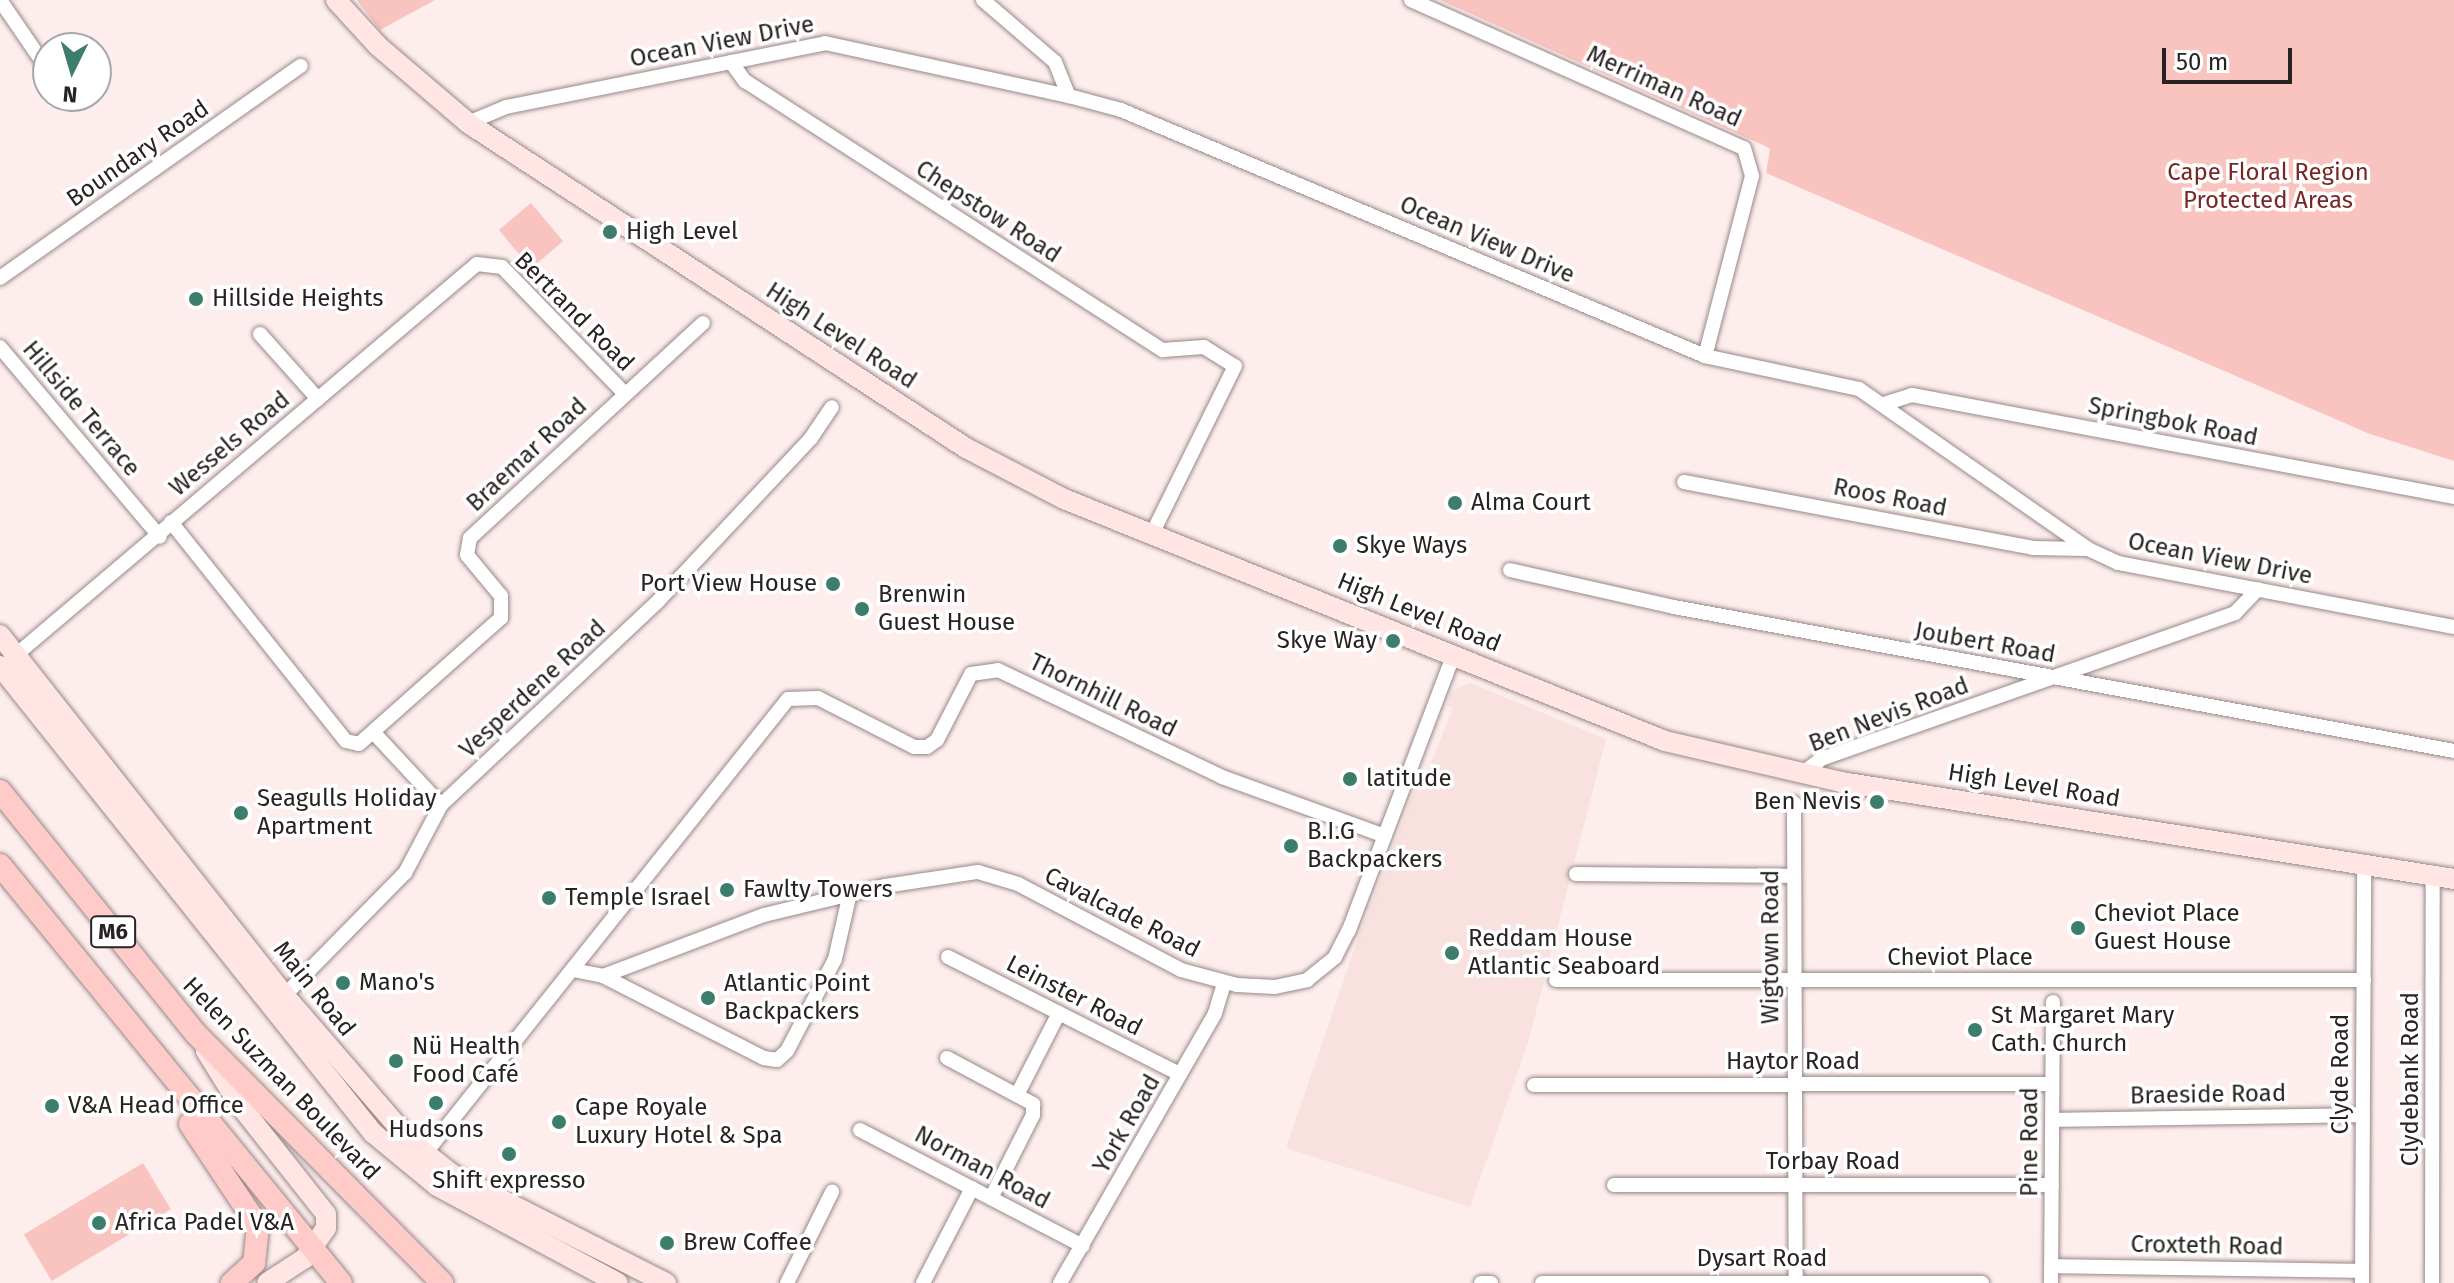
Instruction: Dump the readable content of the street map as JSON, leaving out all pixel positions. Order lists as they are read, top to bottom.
{
  "streets": {
    "main road": ["M6", "Helen Suzman Boulevard"],
    "street": [
      "Ocean View Drive",
      "Merriman Road",
      "Boundary Road",
      "Chepstow Road",
      "Bertrand Road",
      "High Level Road",
      "Hillside Terrace",
      "Springbok Road",
      "Wessels Road",
      "Braemar Road",
      "Roos Road",
      "Joubert Road",
      "Vesperdene Road",
      "Thornhill Road",
      "Ben Nevis Road",
      "Cavalcade Road",
      "Wigtown Road",
      "Cheviot Place",
      "Main Road",
      "Leinster Road",
      "Haytor Road",
      "Clyde Road",
      "Clydebank Road",
      "Braeside Road",
      "York Road",
      "Pine Road",
      "Torbay Road",
      "Norman Road",
      "Croxteth Road",
      "Dysart Road"
    ]
  },
  "crossings": [
    ["Ocean View Drive", "Merriman Road"],
    ["Ocean View Drive", "Chepstow Road"],
    ["Ocean View Drive", "High Level Road"],
    ["Ocean View Drive", "Springbok Road"],
    ["Ocean View Drive", "Roos Road"],
    ["Ocean View Drive", "Ben Nevis Road"],
    ["Chepstow Road", "High Level Road"],
    ["Bertrand Road", "Wessels Road"],
    ["Bertrand Road", "Braemar Road"],
    ["High Level Road", "Ben Nevis Road"],
    ["High Level Road", "Cavalcade Road"],
    ["High Level Road", "Clyde Road"],
    ["High Level Road", "Clydebank Road"],
    ["Hillside Terrace", "Wessels Road"],
    ["Wessels Road", "Main Road"],
    ["Joubert Road", "Ben Nevis Road"],
    ["Vesperdene Road", "Main Road"],
    ["Thornhill Road", "Cavalcade Road"],
    ["Cavalcade Road", "York Road"],
    ["Wigtown Road", "Cheviot Place"],
    ["Wigtown Road", "Haytor Road"],
    ["Wigtown Road", "Torbay Road"],
    ["Wigtown Road", "Dysart Road"],
    ["Cheviot Place", "Clyde Road"],
    ["Leinster Road", "York Road"],
    ["Haytor Road", "Pine Road"],
    ["Clyde Road", "Braeside Road"],
    ["Clyde Road", "Croxteth Road"],
    ["Braeside Road", "Pine Road"],
    ["York Road", "Norman Road"],
    ["Pine Road", "Torbay Road"],
    ["Pine Road", "Croxteth Road"]
  ],
  "parks": ["Cape Floral Region Protected Areas"],
  "places": [
    "High Level",
    "Hillside Heights",
    "Alma Court",
    "Skye Ways",
    "Port View House",
    "Brenwin Guest House",
    "Skye Way",
    "latitude",
    "Ben Nevis",
    "Seagulls Holiday Apartment",
    "B.I.G Backpackers",
    "Fawlty Towers",
    "Temple Israel",
    "Cheviot Place Guest House",
    "Reddam House Atlantic Seaboard",
    "Mano's",
    "Atlantic Point Backpackers",
    "St Margaret Mary Cath. Church",
    "Nü Health Food Café",
    "Hudsons",
    "V&A Head Office",
    "Cape Royale Luxury Hotel & Spa",
    "Shift expresso",
    "Africa Padel V&A",
    "Brew Coffee"
  ],
  "scale_bar": "50 m",
  "north": "bottom"
}
